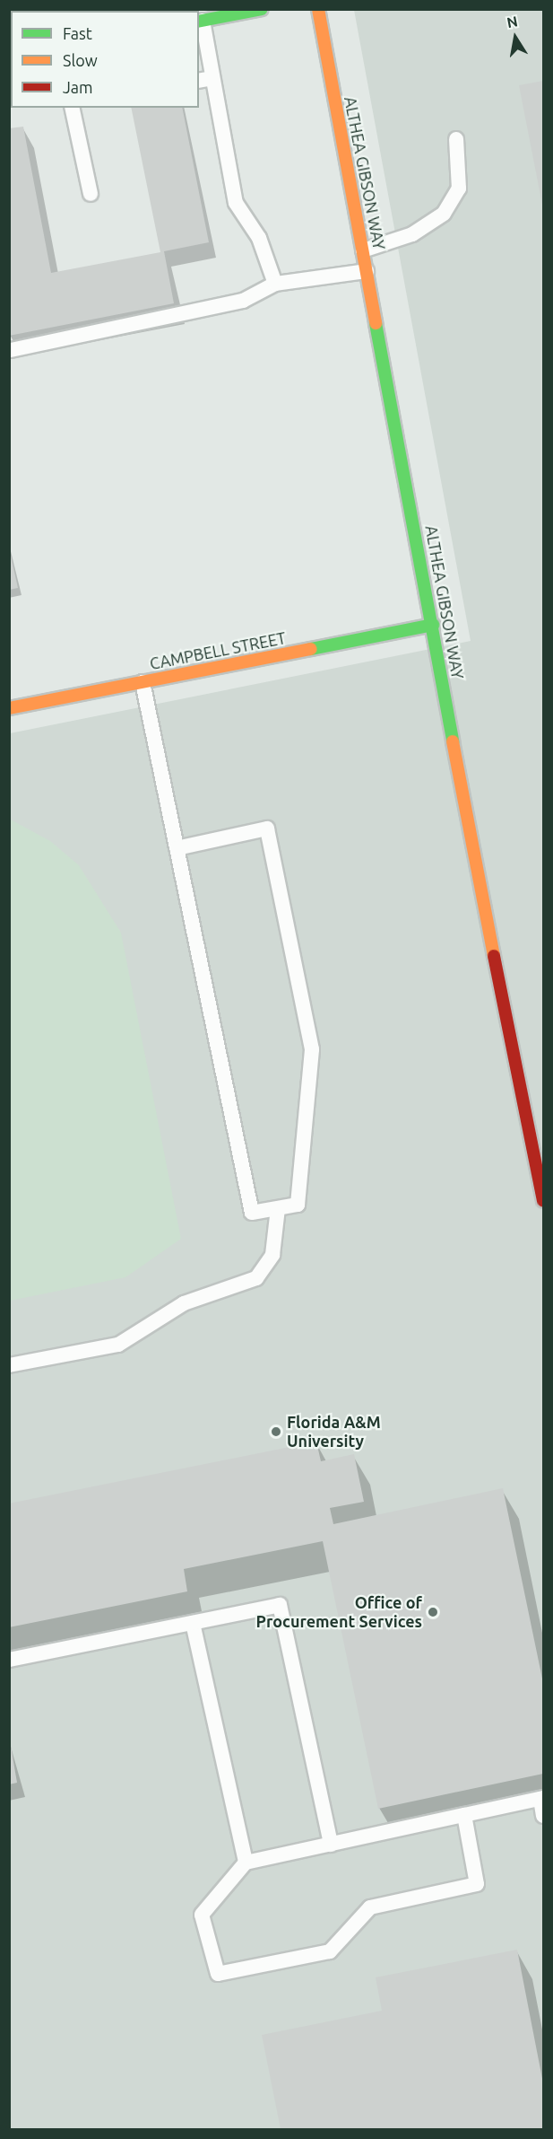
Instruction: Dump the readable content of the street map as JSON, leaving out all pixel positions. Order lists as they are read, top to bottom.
{
  "streets": {
    "street": ["ALTHEA GIBSON WAY", "CAMPBELL STREET"]
  },
  "crossings": [
    ["ALTHEA GIBSON WAY", "CAMPBELL STREET"]
  ],
  "places": ["Florida A&M University", "Office of Procurement Services"],
  "legend": ["Fast", "Slow", "Jam"],
  "north": "top"
}
